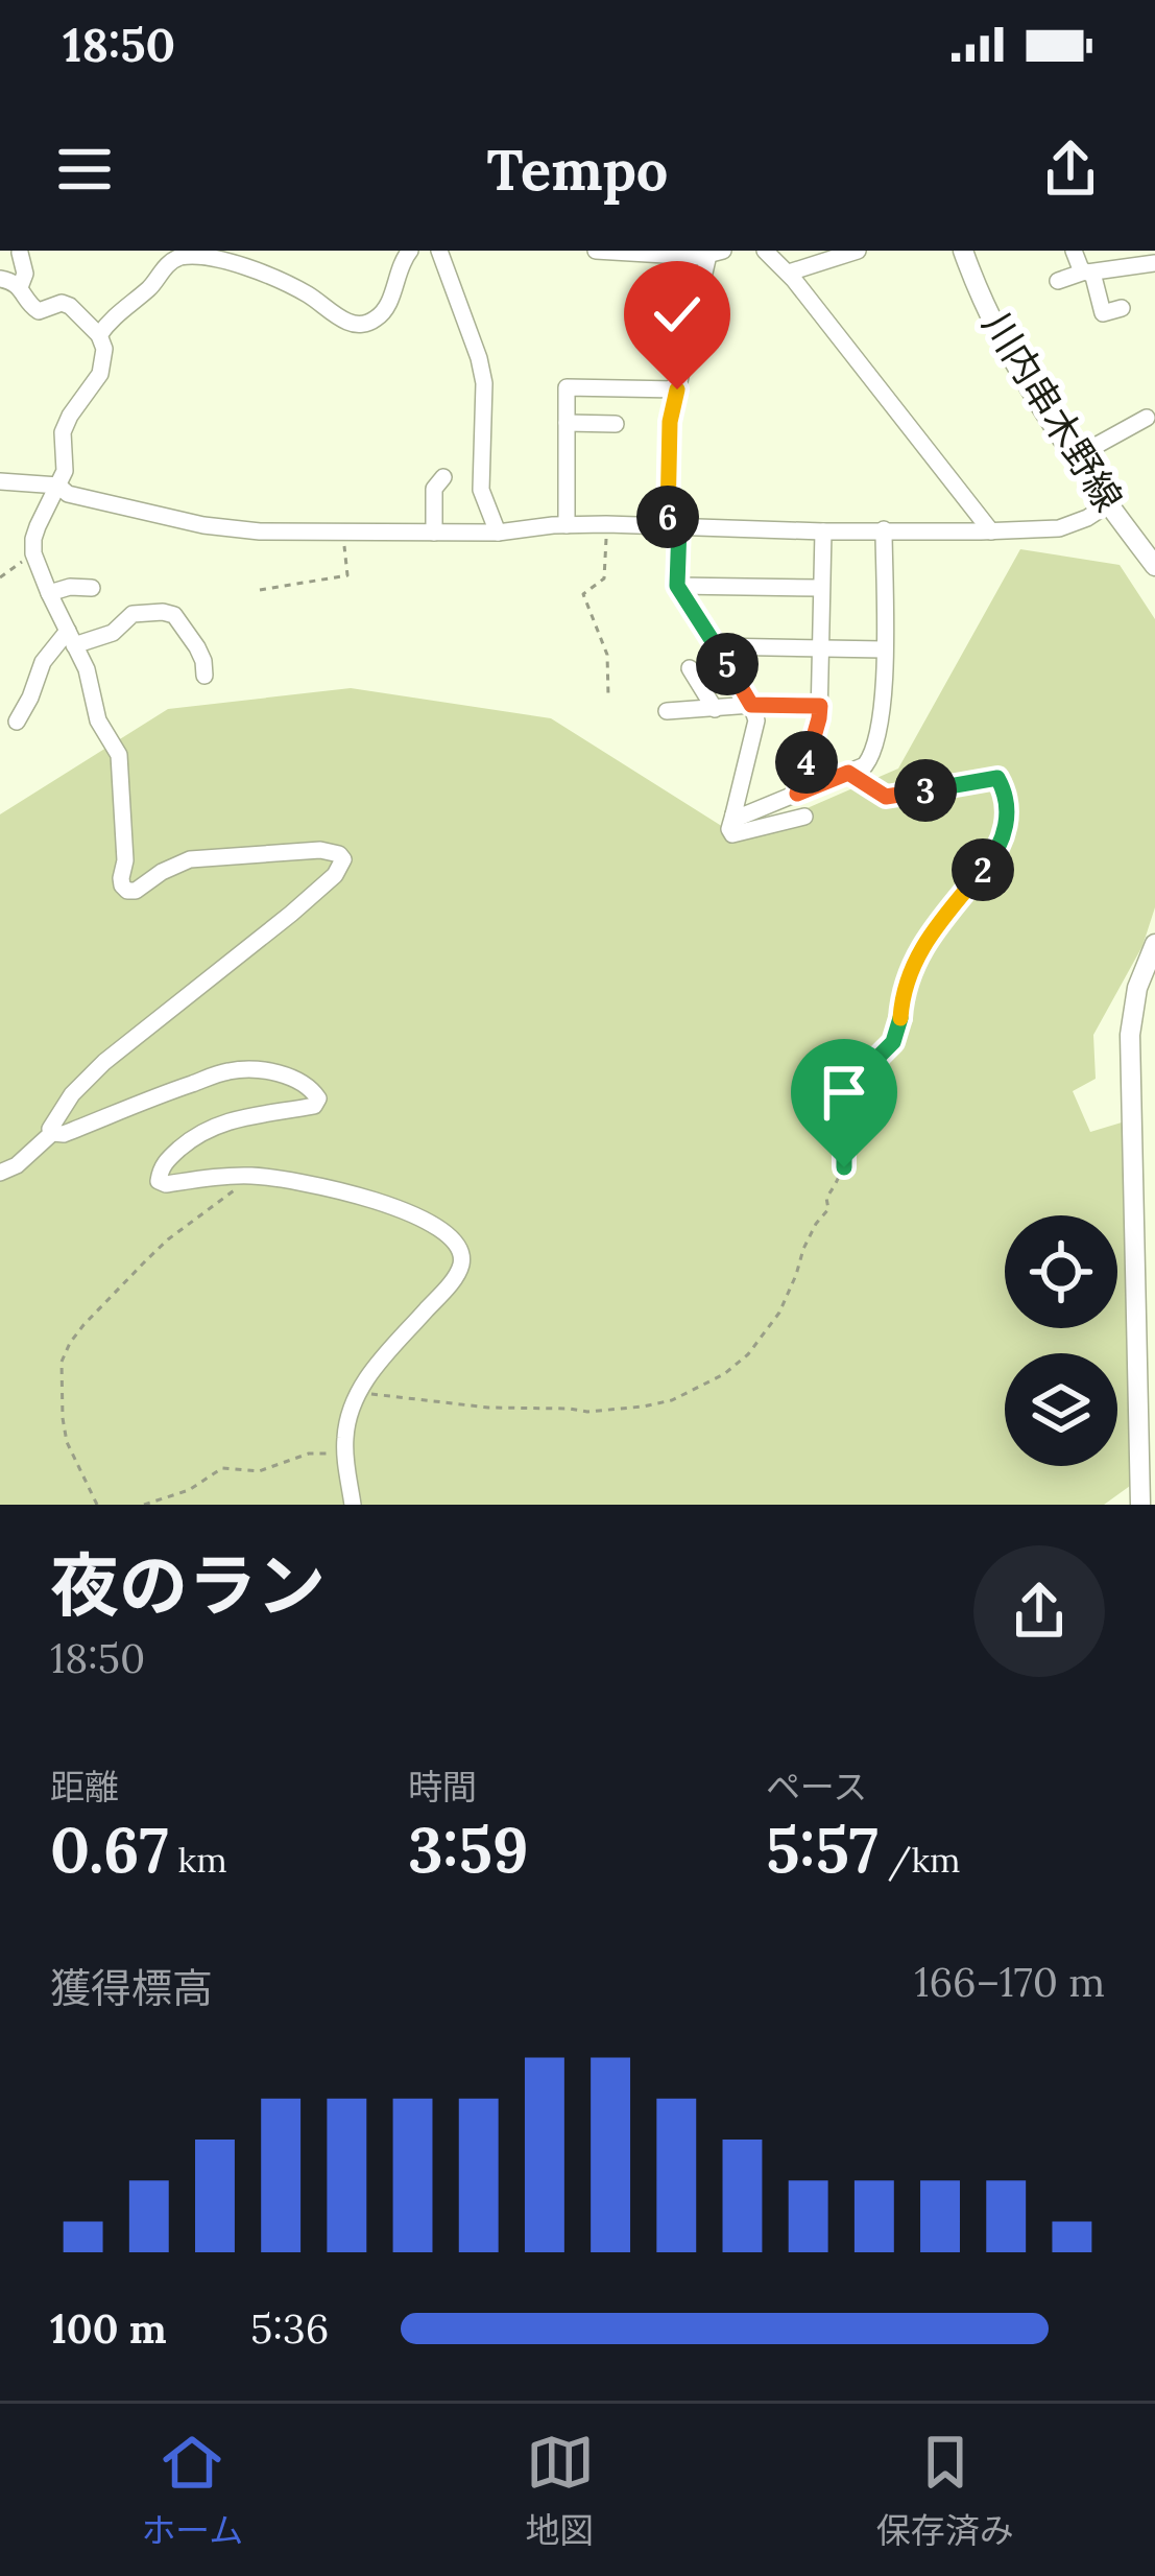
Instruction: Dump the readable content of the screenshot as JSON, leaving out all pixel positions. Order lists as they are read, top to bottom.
{
  "streets": {
    "main road": ["川内串木野線"]
  },
  "page": {
    "status": "18:50",
    "header": "Tempo",
    "pins": [
      "6",
      "5",
      "4",
      "3",
      "2"
    ],
    "heading": ["夜のラン", "18:50"],
    "stats": [
      ["距離", "0.67 km"],
      ["時間", "3:59"],
      ["ペース", "5:57 /km"]
    ],
    "chart": ["獲得標高", "166–170 m"],
    "list": [
      {
        "name": "100 m",
        "note": "5:36"
      }
    ],
    "tabs": ["ホーム", "地図", "保存済み"]
  }
}
